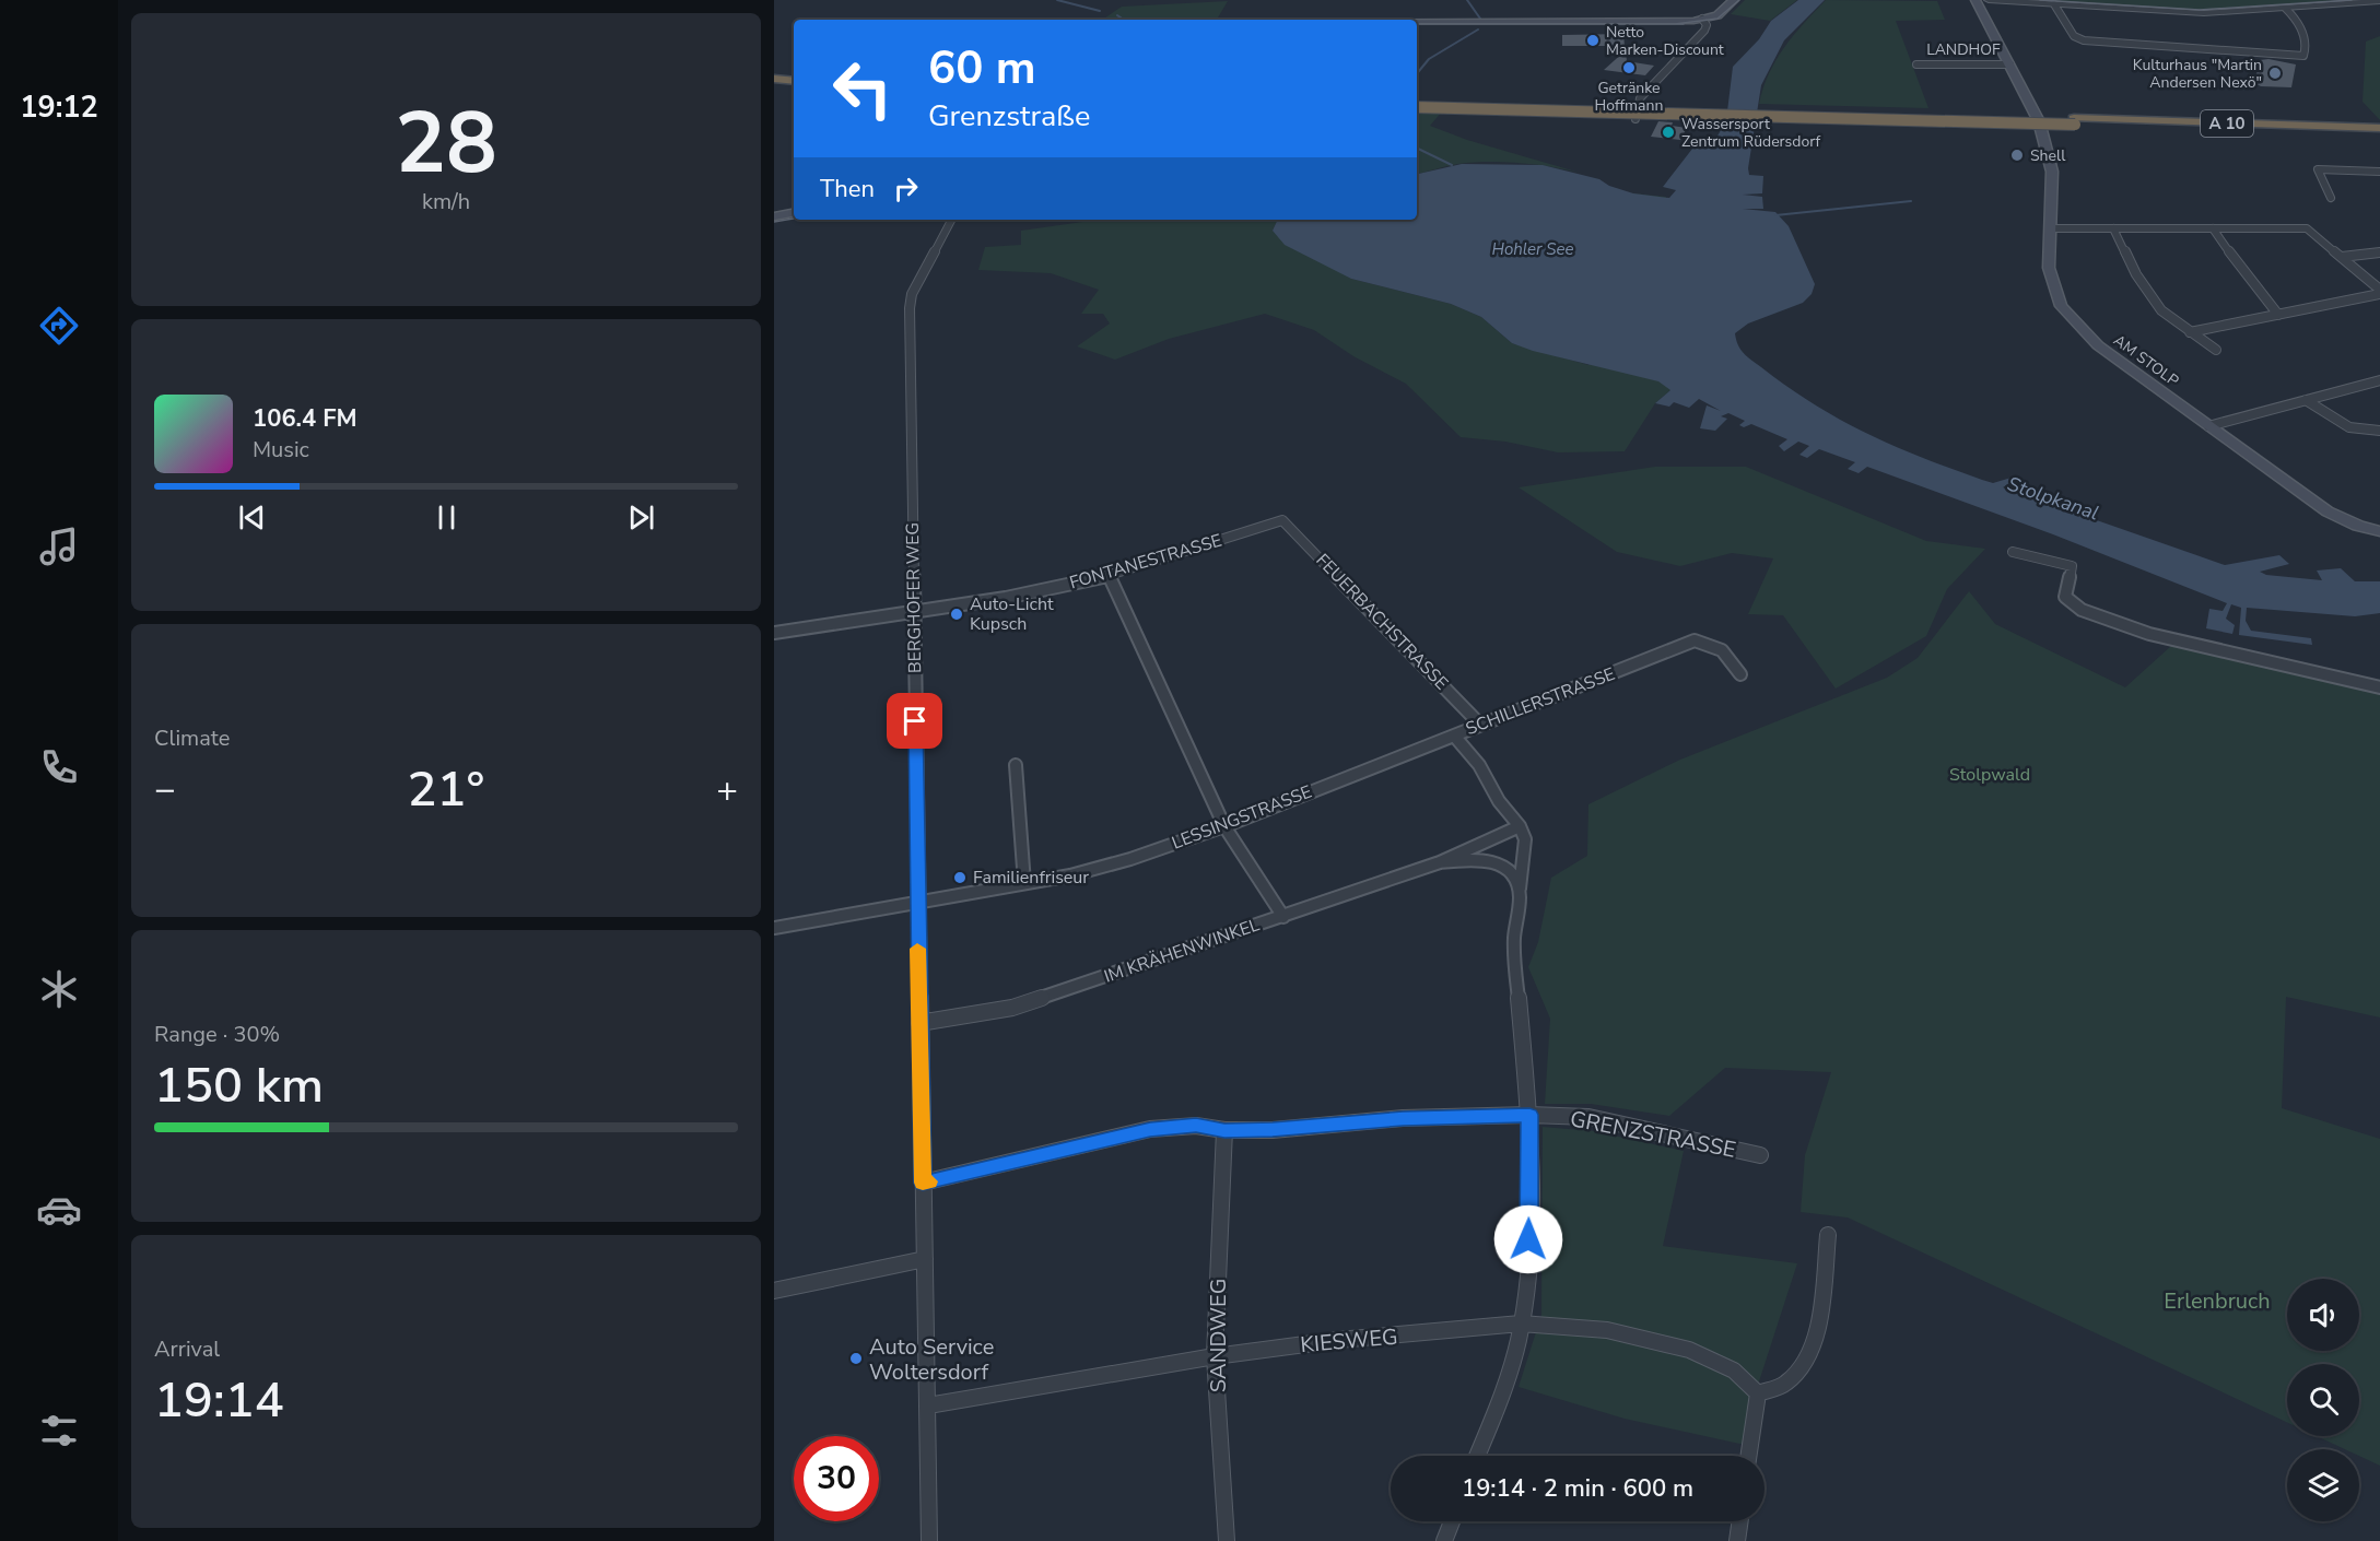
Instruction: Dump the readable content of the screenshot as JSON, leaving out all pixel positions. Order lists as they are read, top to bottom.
{
  "streets": {
    "highway": ["A 10"],
    "main road": ["LANDHOF", "AM STOLP"],
    "street": [
      "FONTANESTRASSE",
      "BERGHOFER WEG",
      "FEUERBACHSTRASSE",
      "SCHILLERSTRASSE",
      "LESSINGSTRASSE",
      "IM KRÄHENWINKEL",
      "GRENZSTRASSE",
      "SANDWEG",
      "KIESWEG"
    ]
  },
  "crossings": [
    ["LANDHOF", "AM STOLP"],
    ["FONTANESTRASSE", "BERGHOFER WEG"],
    ["FONTANESTRASSE", "FEUERBACHSTRASSE"],
    ["BERGHOFER WEG", "LESSINGSTRASSE"],
    ["BERGHOFER WEG", "IM KRÄHENWINKEL"],
    ["BERGHOFER WEG", "GRENZSTRASSE"],
    ["BERGHOFER WEG", "KIESWEG"],
    ["FEUERBACHSTRASSE", "SCHILLERSTRASSE"],
    ["SCHILLERSTRASSE", "LESSINGSTRASSE"],
    ["SCHILLERSTRASSE", "IM KRÄHENWINKEL"],
    ["GRENZSTRASSE", "SANDWEG"],
    ["SANDWEG", "KIESWEG"]
  ],
  "water": ["Hohler See", "Stolpkanal"],
  "parks": ["Stolpwald", "Erlenbruch"],
  "places": [
    "Netto Marken-Discount",
    "Getränke Hoffmann",
    "Kulturhaus \"Martin Andersen Nexö\"",
    "Wassersport Zentrum Rüdersdorf",
    "Shell",
    "Auto-Licht Kupsch",
    "Familienfriseur",
    "Auto Service Woltersdorf"
  ],
  "page": {
    "tabs": "19:12",
    "tile": [
      ["28", "km/h"],
      "Climate",
      ["Range · 30%", "150 km"],
      ["Arrival", "19:14"]
    ],
    "turn": ["60 m", "Grenzstraße"],
    "then": "Then",
    "song": ["106.4 FM", "Music"],
    "heat": ["−", "21°", "+"],
    "limit": "30",
    "trip": "19:14 · 2 min · 600 m"
  }
}
